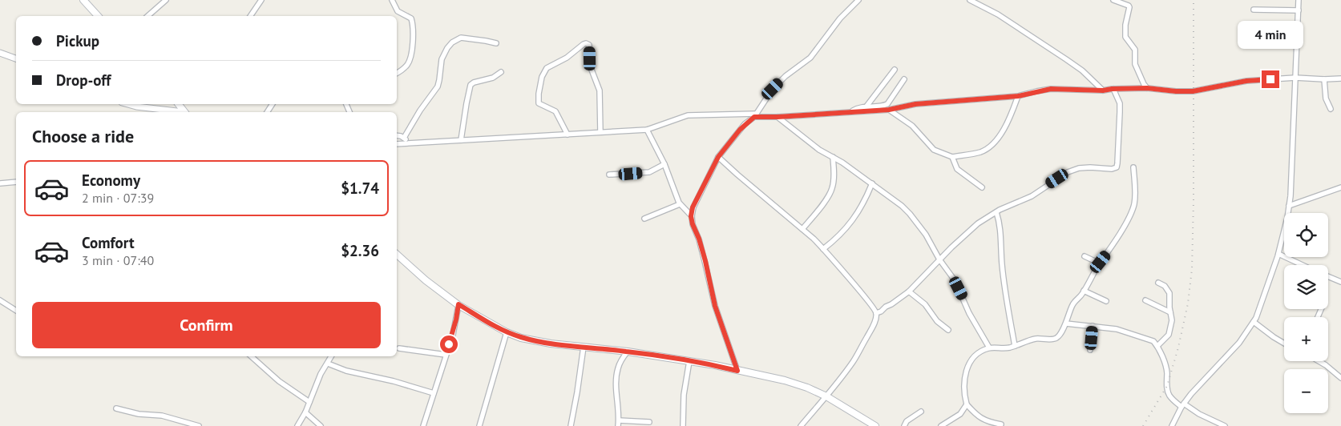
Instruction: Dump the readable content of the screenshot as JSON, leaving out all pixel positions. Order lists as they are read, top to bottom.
{
  "page": {
    "banner": ["Pickup", "Drop-off"],
    "bubble": "4 min",
    "heading": "Choose a ride",
    "list": [
      {
        "name": "Economy",
        "note": "2 min · 07:39",
        "value": "$1.74"
      },
      {
        "name": "Comfort",
        "note": "3 min · 07:40",
        "value": "$2.36"
      }
    ],
    "map_buttons": ["+", "−"],
    "buttons": "Confirm"
  }
}
